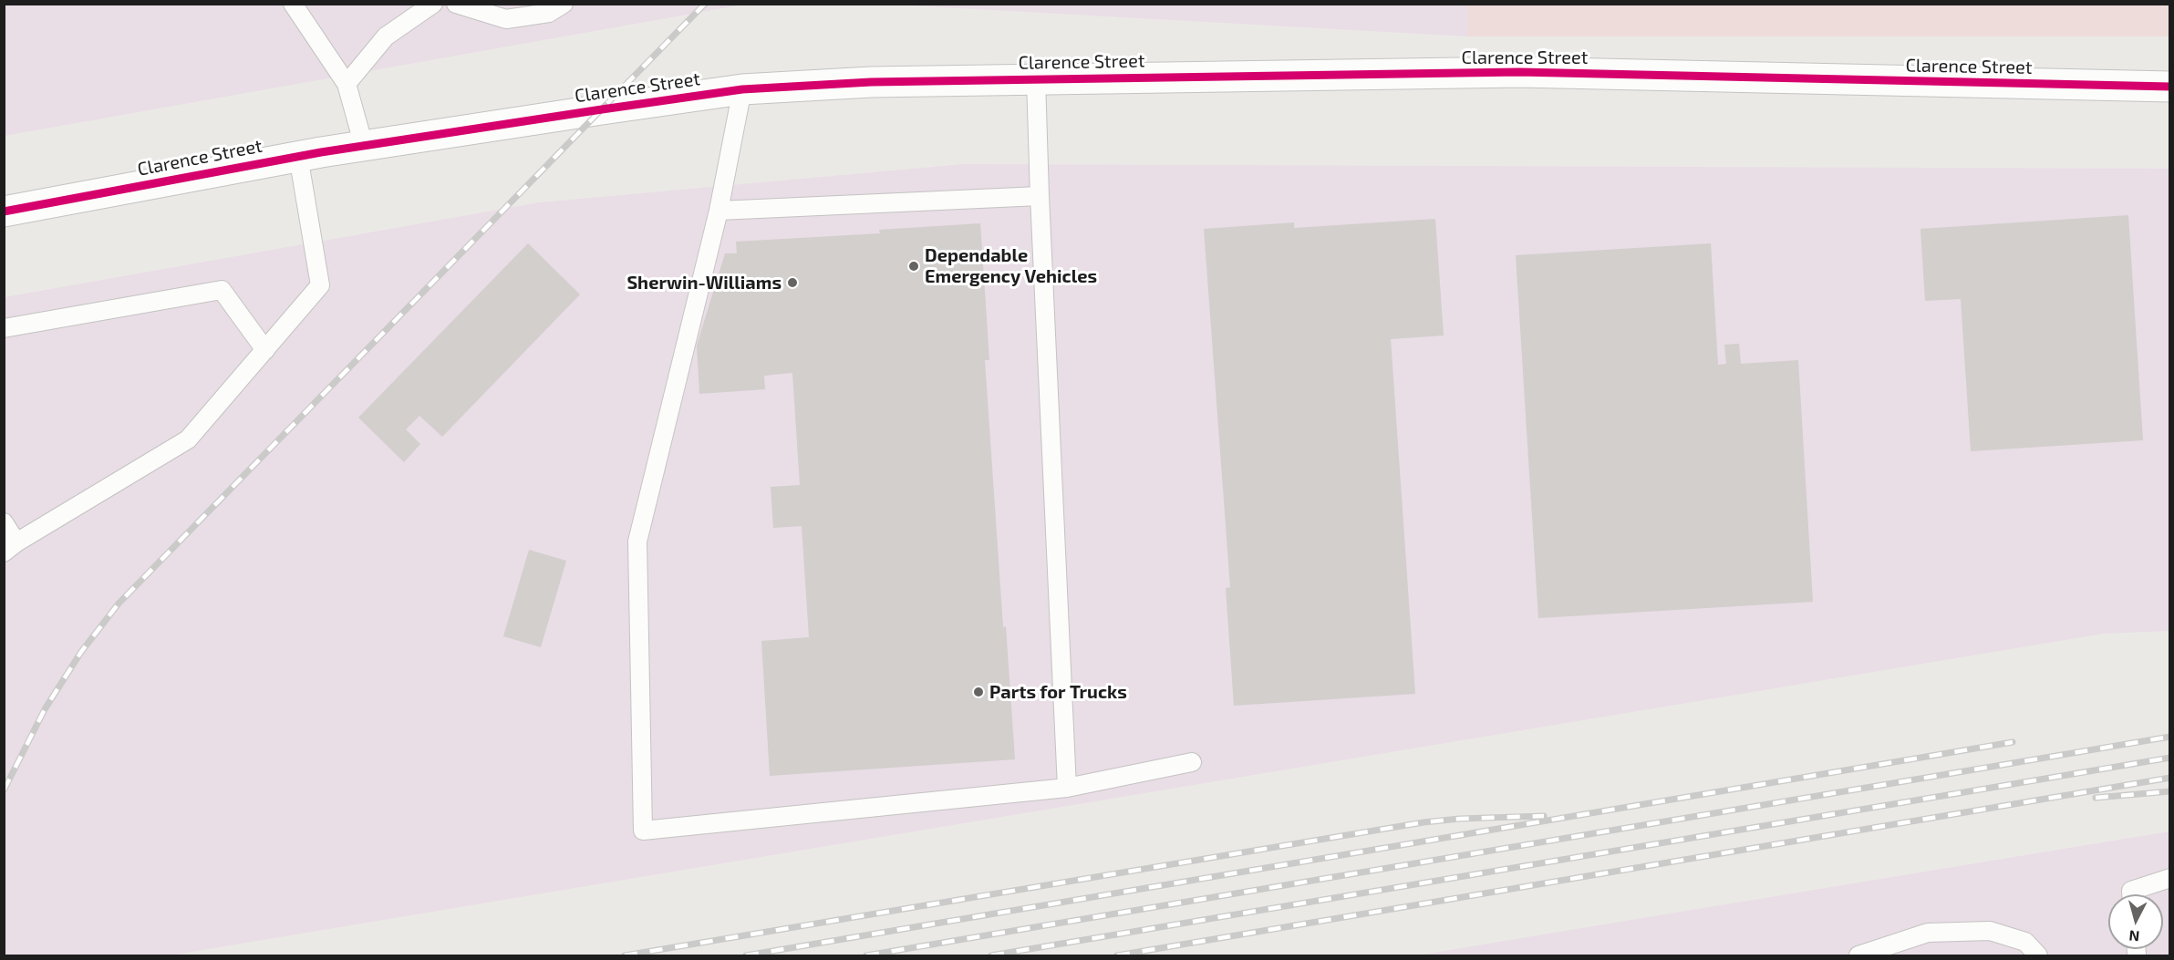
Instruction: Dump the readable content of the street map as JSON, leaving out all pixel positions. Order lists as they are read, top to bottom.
{
  "streets": {
    "street": ["Clarence Street"]
  },
  "places": ["Dependable Emergency Vehicles", "Sherwin-Williams", "Parts for Trucks"],
  "north": "bottom"
}
